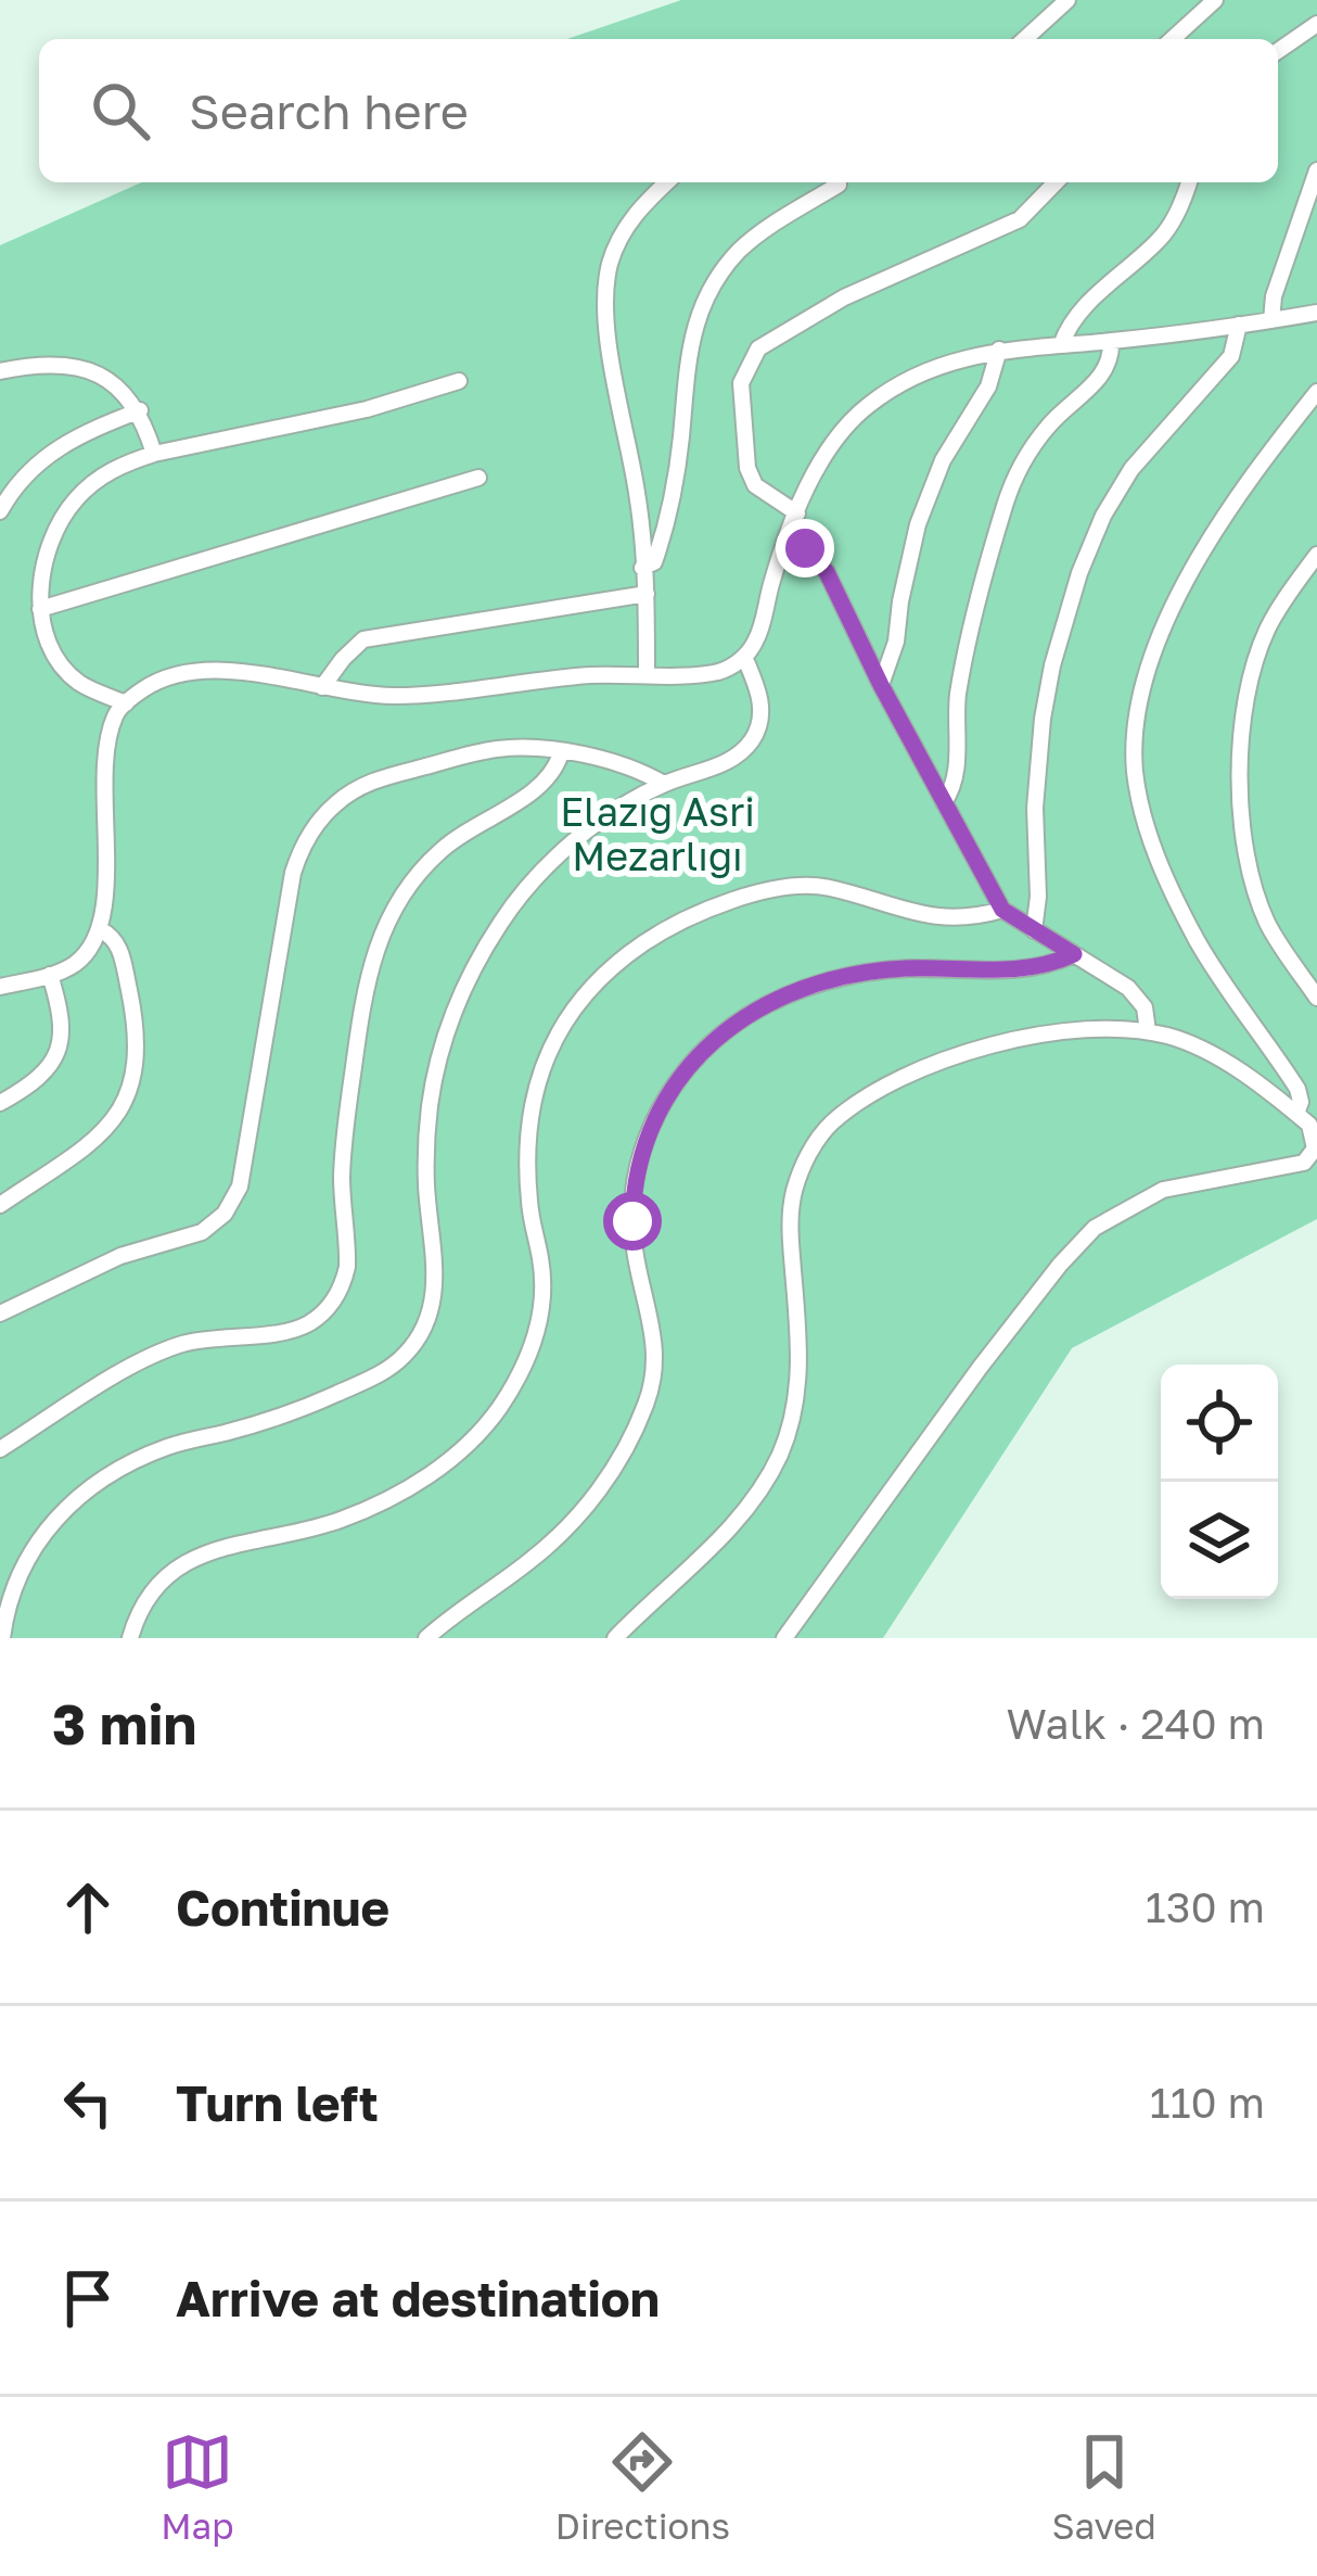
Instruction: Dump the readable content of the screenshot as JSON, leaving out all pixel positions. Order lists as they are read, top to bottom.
{
  "parks": ["Elazığ Asri Mezarlığı"],
  "page": {
    "search": "Search here",
    "heading": ["3 min", "Walk · 240 m"],
    "list": [
      ["Continue", "130 m"],
      ["Turn left", "110 m"],
      "Arrive at destination"
    ],
    "nav": ["Map", "Directions", "Saved"]
  }
}
